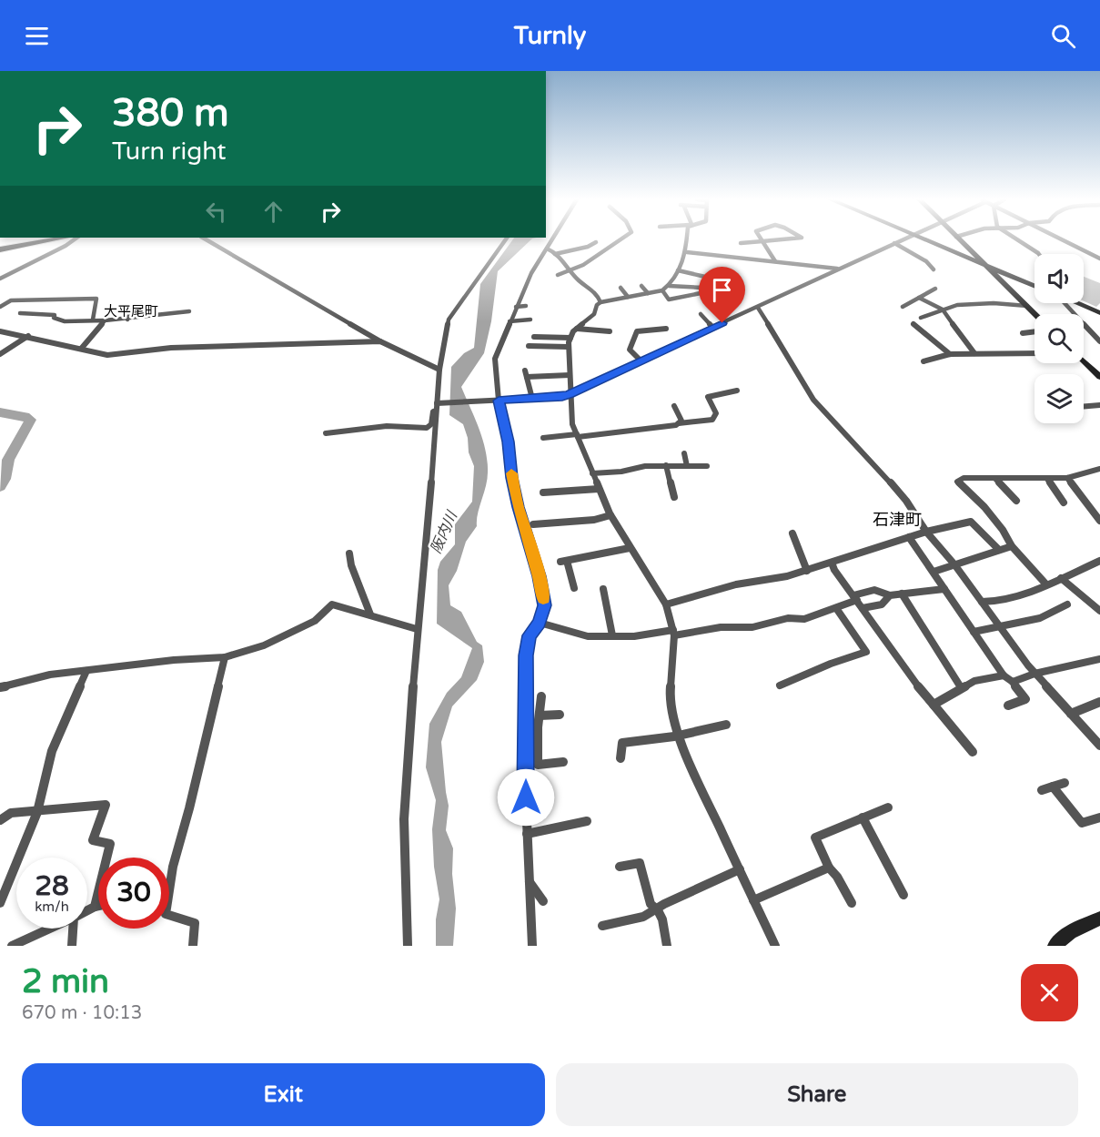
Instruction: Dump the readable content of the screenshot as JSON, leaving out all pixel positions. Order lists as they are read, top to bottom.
{
  "districts": ["大平尾町", "石津町"],
  "water": ["阪内川"],
  "page": {
    "header": "Turnly",
    "turn": ["380 m", "Turn right"],
    "speed": "28 km/h",
    "limit": "30",
    "heading": ["2 min", "670 m · 10:13"],
    "buttons": ["Exit", "Share"]
  }
}
